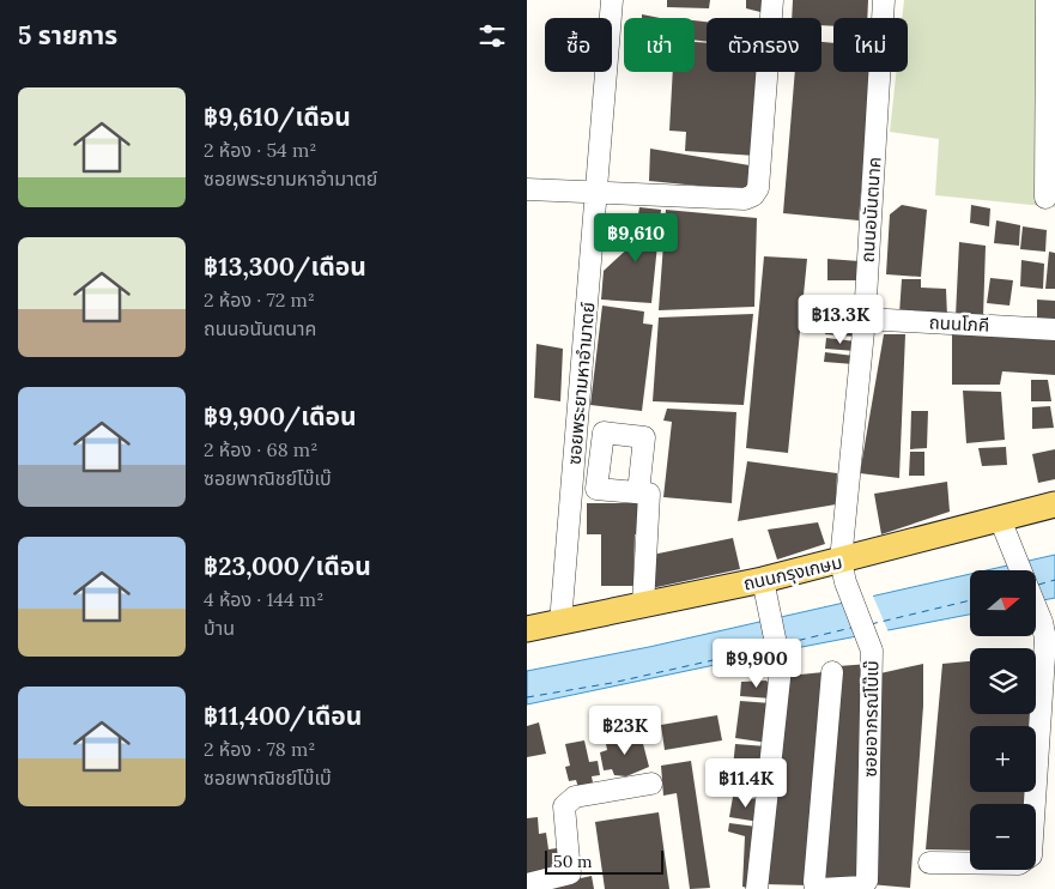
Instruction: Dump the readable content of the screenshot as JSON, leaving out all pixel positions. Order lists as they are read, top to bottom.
{
  "streets": {
    "main road": ["ถนนกรุงเกษม"],
    "street": [
      "ถนนอนันตนาค",
      "ถนนโภคี",
      "ซอยพระยามหาอำมาตย์",
      "ซอยอาภรณ์โบ๊เบ๊"
    ]
  },
  "crossings": [
    ["ถนนอนันตนาค", "ถนนโภคี"],
    ["ถนนอนันตนาค", "ถนนกรุงเกษม"],
    ["ถนนอนันตนาค", "ซอยอาภรณ์โบ๊เบ๊"],
    ["ซอยพระยามหาอำมาตย์", "ถนนกรุงเกษม"],
    ["ถนนกรุงเกษม", "ซอยอาภรณ์โบ๊เบ๊"]
  ],
  "scale_bar": "50 m",
  "north": "right",
  "page": {
    "heading": "5 รายการ",
    "chip": [
      "ซื้อ",
      "เช่า",
      "ตัวกรอง",
      "ใหม่"
    ],
    "list": [
      {
        "name": "฿9,610/เดือน",
        "note": "2 ห้อง · 54 m² · ซอยพระยามหาอำมาตย์"
      },
      {
        "name": "฿13,300/เดือน",
        "note": "2 ห้อง · 72 m² · ถนนอนันตนาค"
      },
      {
        "name": "฿9,900/เดือน",
        "note": "2 ห้อง · 68 m² · ซอยพาณิชย์โบ๊เบ๊"
      },
      {
        "name": "฿23,000/เดือน",
        "note": "4 ห้อง · 144 m² · บ้าน"
      },
      {
        "name": "฿11,400/เดือน",
        "note": "2 ห้อง · 78 m² · ซอยพาณิชย์โบ๊เบ๊"
      }
    ],
    "price": [
      "฿9,610",
      "฿13.3K",
      "฿9,900",
      "฿23K",
      "฿11.4K"
    ],
    "map_buttons": ["+", "−"],
    "scale": "50 m"
  }
}
